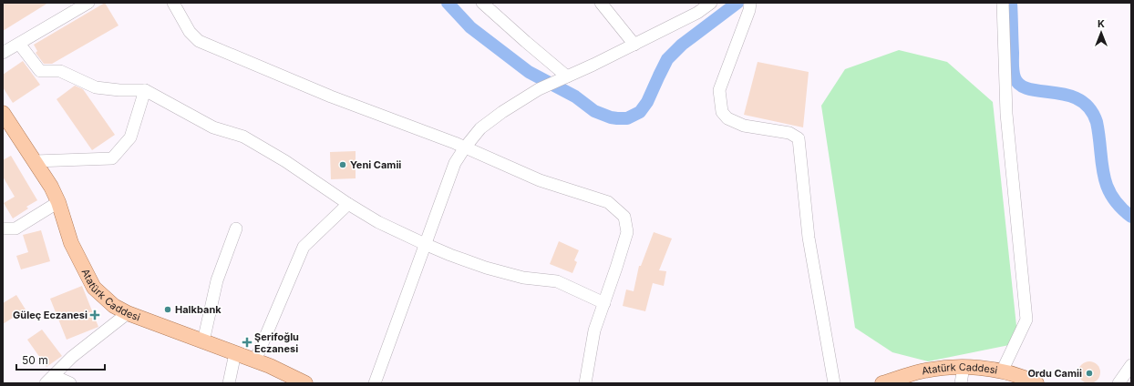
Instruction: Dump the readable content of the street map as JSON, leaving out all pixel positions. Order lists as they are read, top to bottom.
{
  "streets": {
    "main road": ["Atatürk Caddesi"]
  },
  "places": {
    "other": ["Yeni Camii", "Halkbank", "Ordu Camii"],
    "health": ["Güleç Eczanesi", "Şerifoğlu Eczanesi"]
  },
  "scale_bar": "50 m",
  "north": "top"
}
